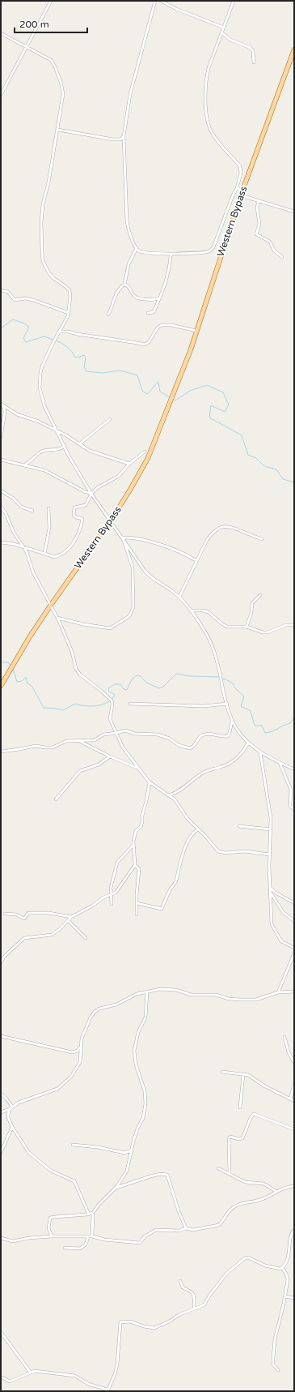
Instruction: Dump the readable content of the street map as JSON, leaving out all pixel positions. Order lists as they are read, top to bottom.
{
  "streets": {
    "main road": ["Western Bypass"]
  },
  "scale_bar": "200 m"
}
